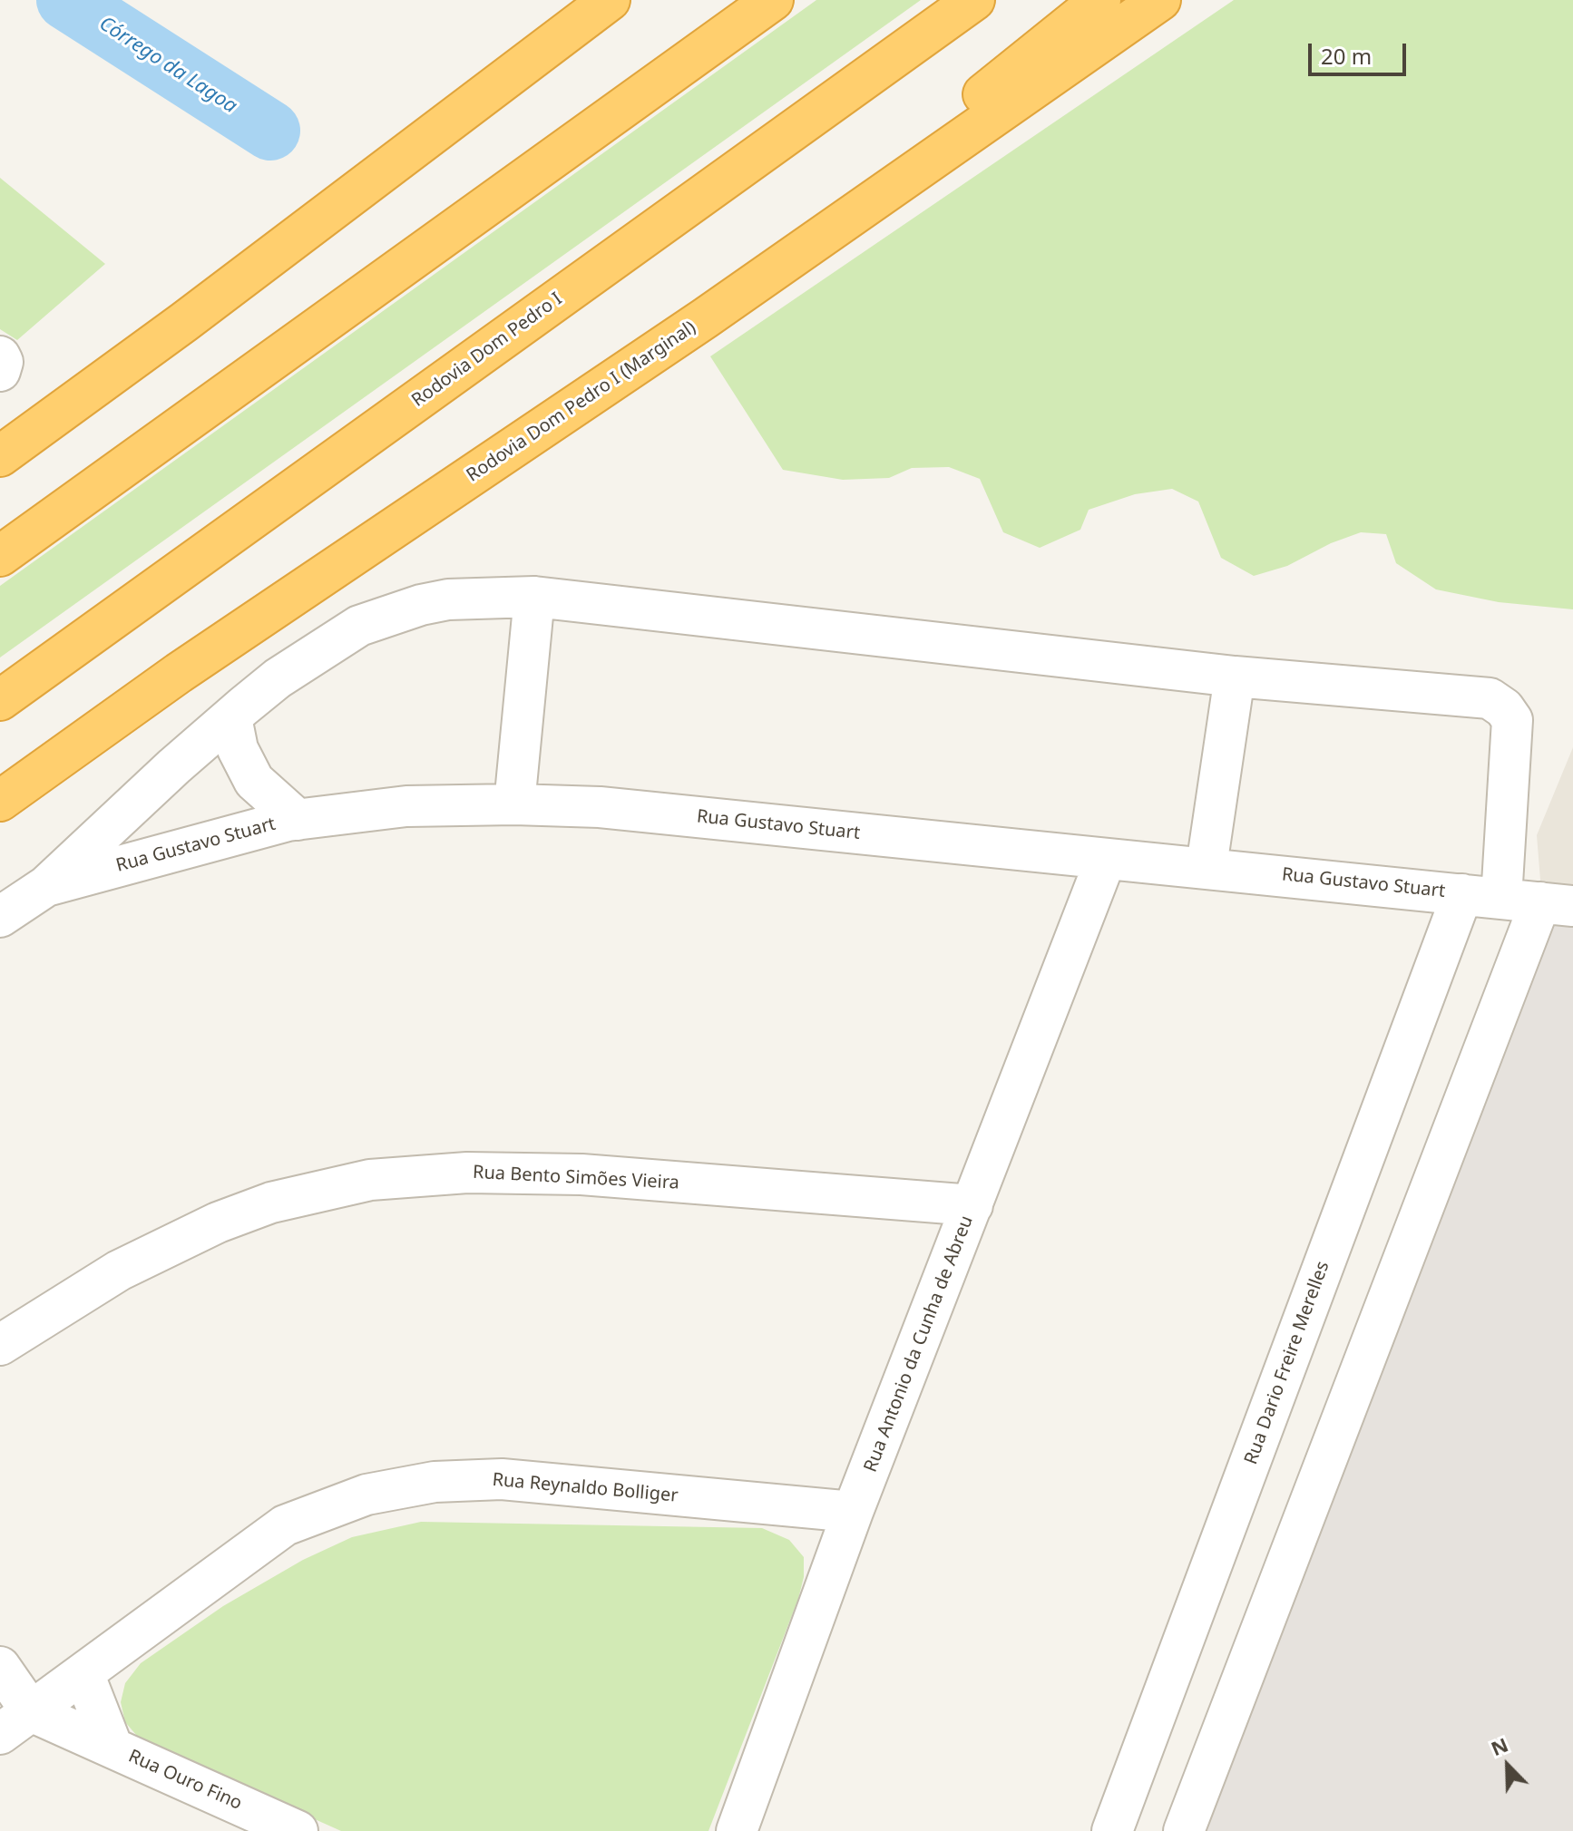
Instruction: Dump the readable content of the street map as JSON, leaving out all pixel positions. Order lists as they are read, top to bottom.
{
  "streets": {
    "highway": ["Rodovia Dom Pedro I", "Rodovia Dom Pedro I (Marginal)"],
    "street": [
      "Rua Gustavo Stuart",
      "Rua Bento Simões Vieira",
      "Rua Antonio da Cunha de Abreu",
      "Rua Dario Freire Merelles",
      "Rua Reynaldo Bolliger",
      "Rua Ouro Fino"
    ]
  },
  "crossings": [
    ["Rua Gustavo Stuart", "Rua Antonio da Cunha de Abreu"],
    ["Rua Gustavo Stuart", "Rua Dario Freire Merelles"],
    ["Rua Bento Simões Vieira", "Rua Antonio da Cunha de Abreu"],
    ["Rua Antonio da Cunha de Abreu", "Rua Reynaldo Bolliger"],
    ["Rua Reynaldo Bolliger", "Rua Ouro Fino"]
  ],
  "water": ["Córrego da Lagoa"],
  "scale_bar": "20 m",
  "north": "top left"
}
